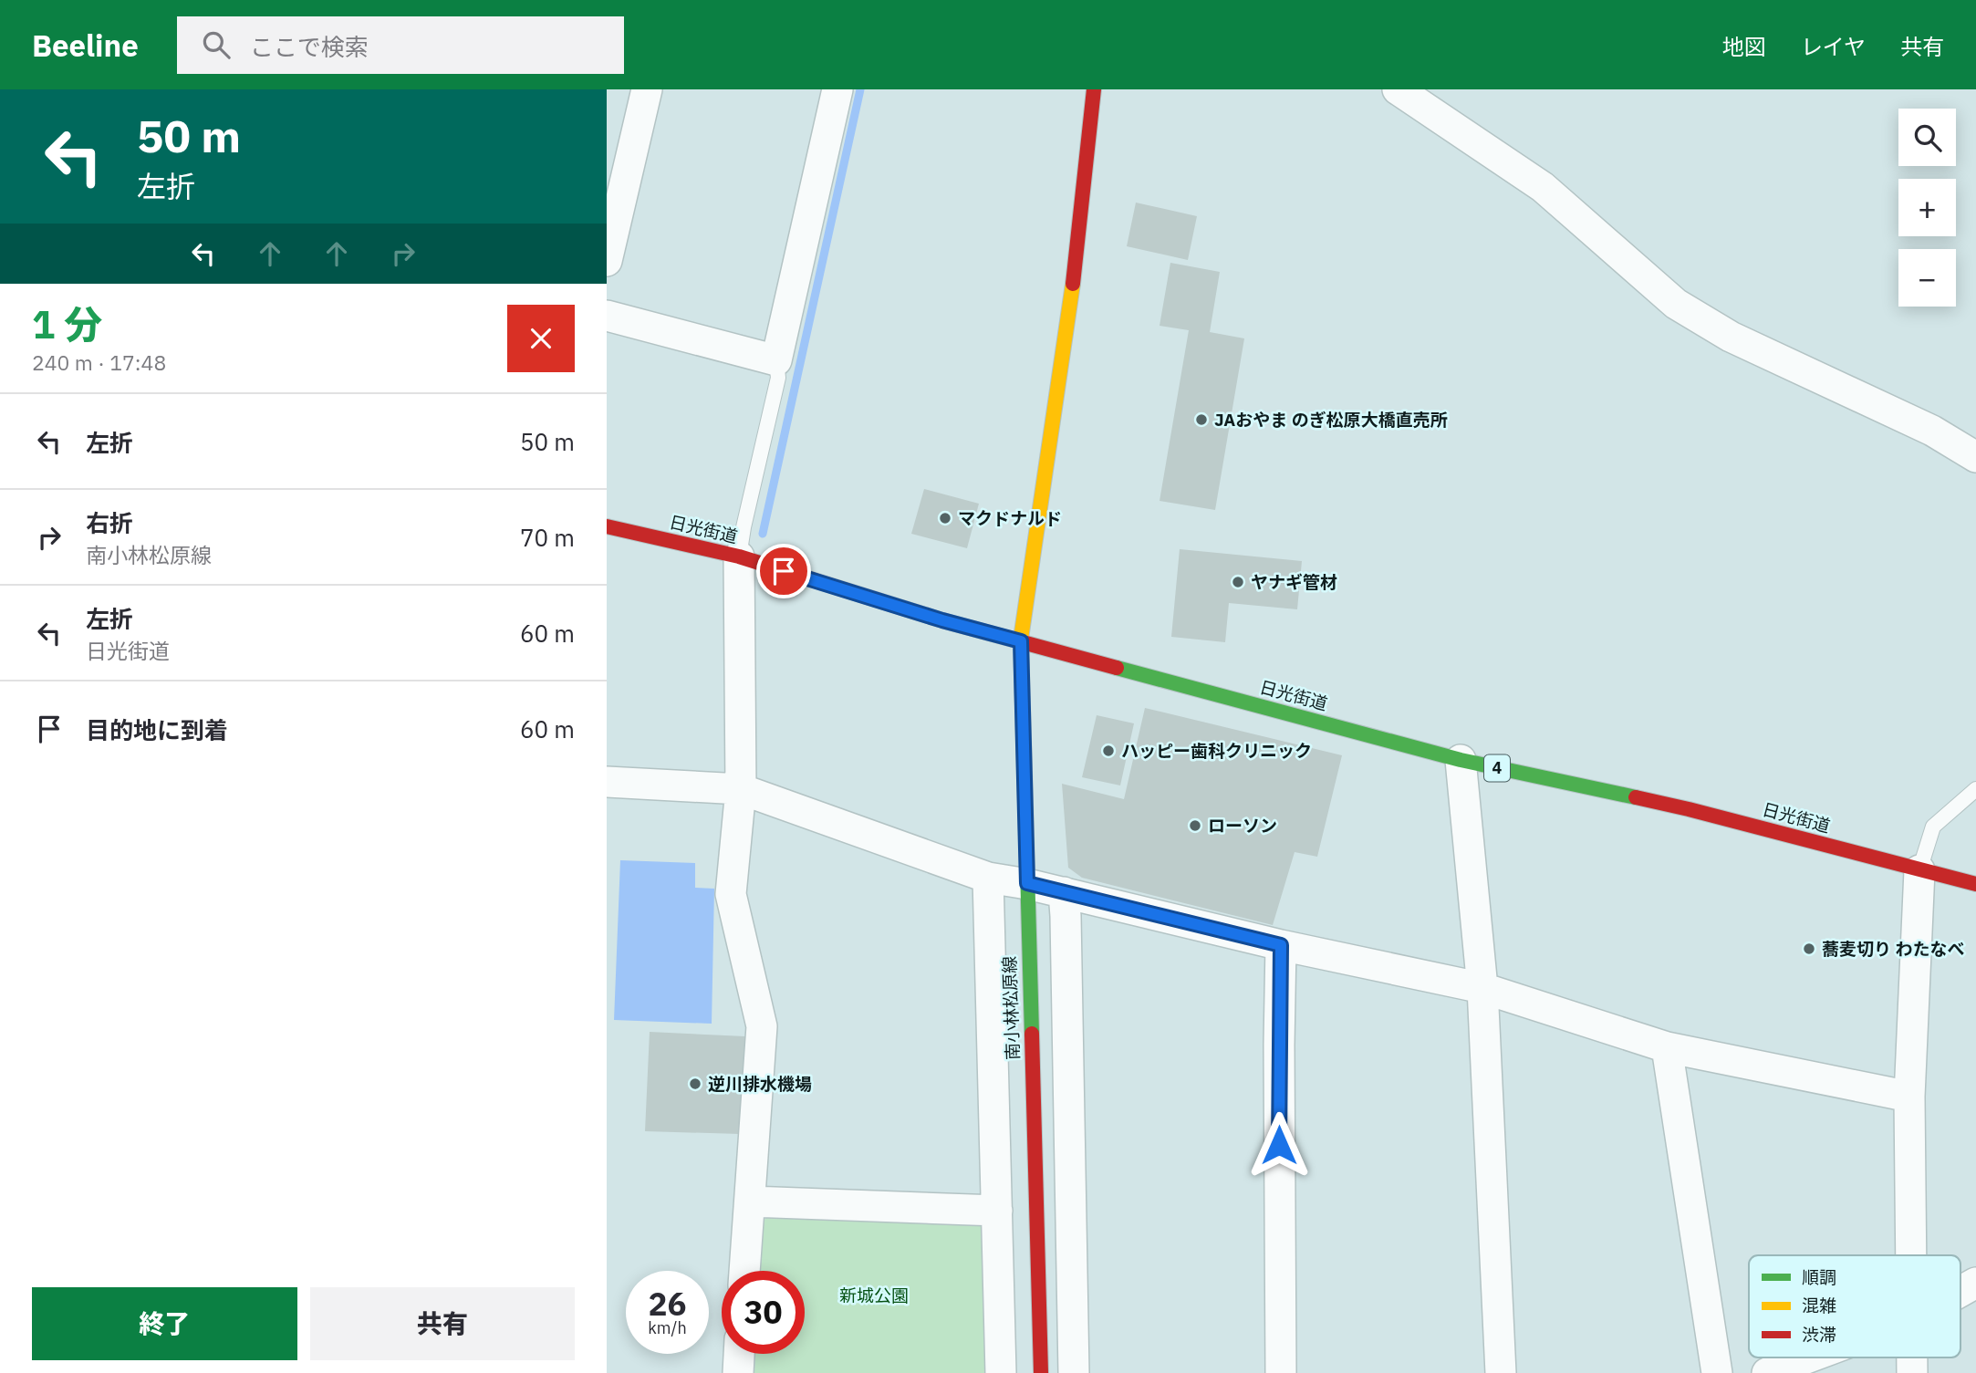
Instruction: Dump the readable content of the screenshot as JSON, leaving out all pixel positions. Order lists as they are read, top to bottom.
{
  "streets": {
    "main road": ["日光街道", "4", "南小林松原線"]
  },
  "crossings": [
    ["日光街道", "南小林松原線"]
  ],
  "parks": ["新城公園"],
  "places": [
    "JAおやま のぎ松原大橋直売所",
    "マクドナルド",
    "ヤナギ管材",
    "ハッピー歯科クリニック",
    "ローソン",
    "蕎麦切り わたなべ",
    "逆川排水機場"
  ],
  "legend": ["順調", "混雑", "渋滞"],
  "page": {
    "header": "Beeline",
    "search": "ここで検索",
    "nav": ["地図", "レイヤ", "共有"],
    "turn": ["50 m", "左折"],
    "map_buttons": ["+", "−"],
    "heading": ["1 分", "240 m · 17:48"],
    "list": [
      {
        "name": "左折",
        "value": "50 m"
      },
      {
        "name": "右折",
        "note": "南小林松原線",
        "value": "70 m"
      },
      {
        "name": "左折",
        "note": "日光街道",
        "value": "60 m"
      },
      {
        "name": "目的地に到着",
        "value": "60 m"
      }
    ],
    "speed": "26 km/h",
    "limit": "30",
    "buttons": ["終了", "共有"]
  }
}
